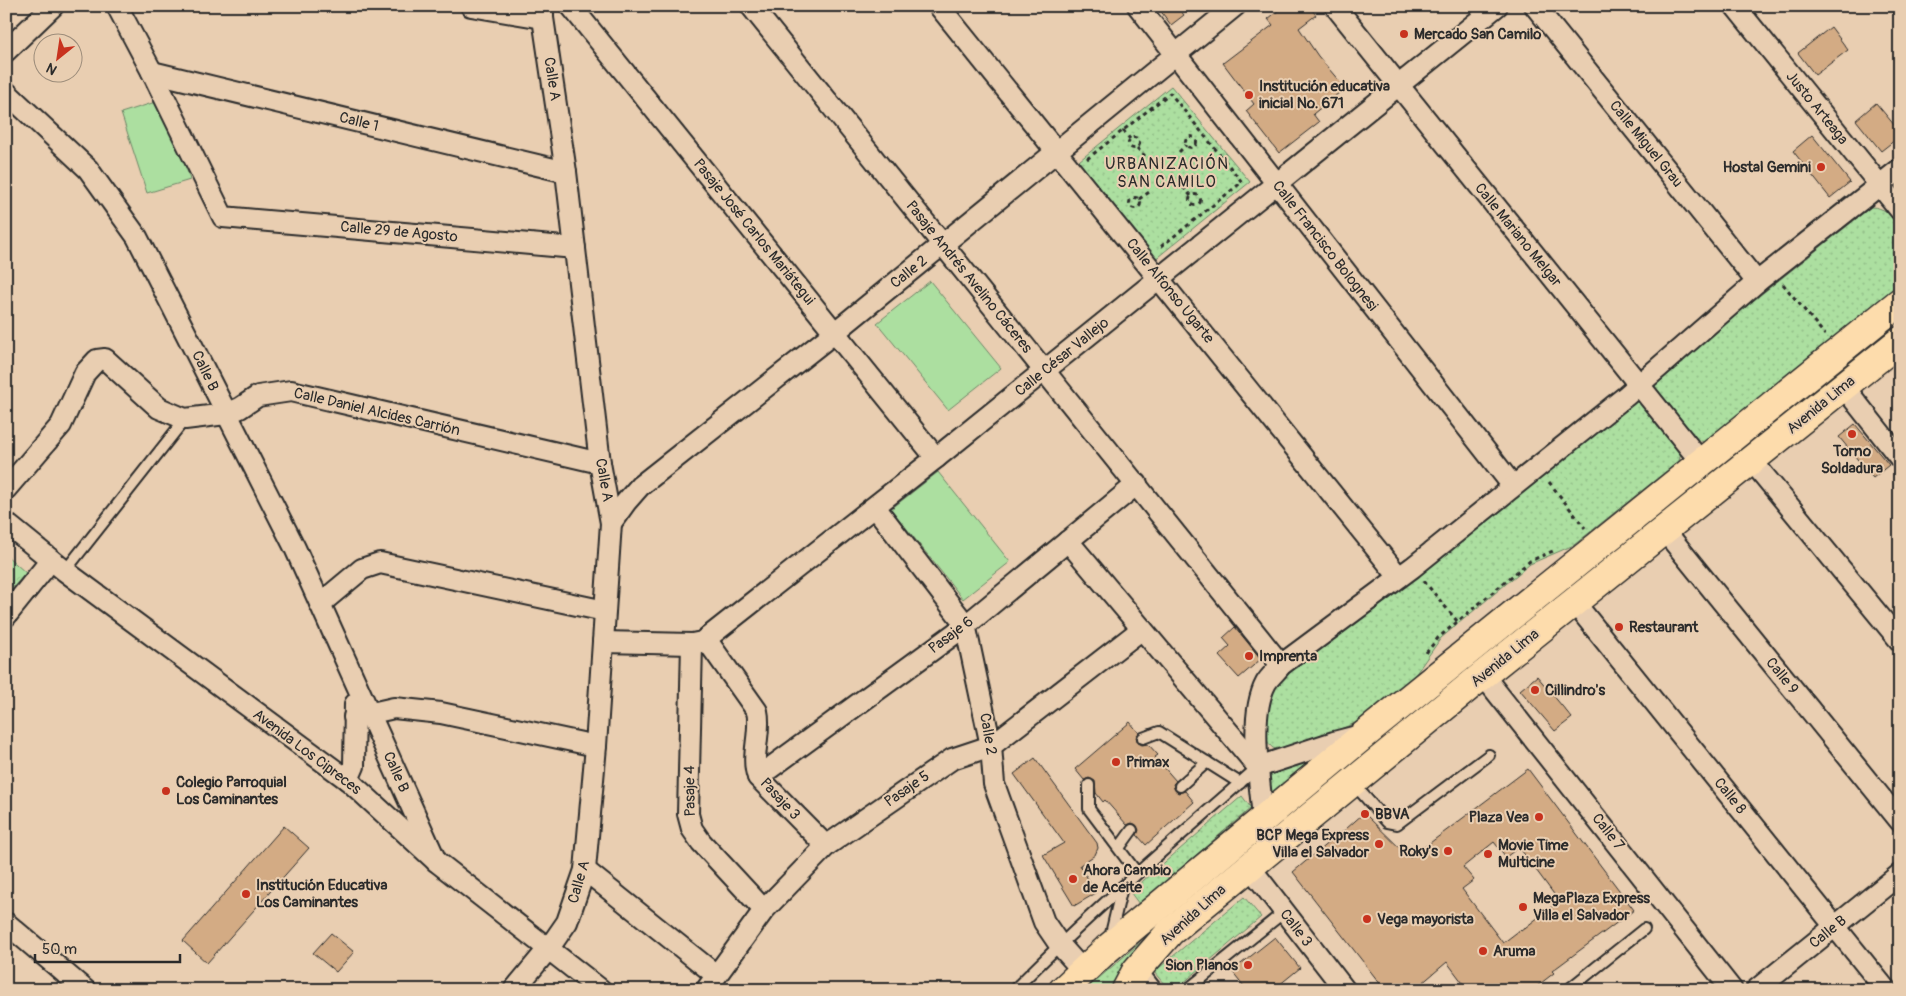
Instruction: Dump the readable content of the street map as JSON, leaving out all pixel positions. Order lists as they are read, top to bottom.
{
  "streets": {
    "main road": ["Avenida Lima"],
    "street": [
      "Calle A",
      "Justo Arteaga",
      "Calle 1",
      "Calle Miguel Grau",
      "Calle 29 de Agosto",
      "Pasaje José Carlos Mariátegui",
      "Calle Mariano Melgar",
      "Calle Francisco Bolognesi",
      "Calle 2",
      "Pasaje Andrés Avelino Cáceres",
      "Calle Alfonso Ugarte",
      "Calle César Vallejo",
      "Calle B",
      "Calle Daniel Alcides Carrión",
      "Pasaje 6",
      "Calle 9",
      "Avenida Los Cipreces",
      "Pasaje 5",
      "Pasaje 4",
      "Calle 8",
      "Pasaje 3",
      "Calle 7",
      "Calle 3"
    ]
  },
  "crossings": [
    ["Calle A", "Calle 1"],
    ["Calle A", "Calle 29 de Agosto"],
    ["Calle A", "Calle 2"],
    ["Calle A", "Calle Daniel Alcides Carrión"],
    ["Calle A", "Avenida Los Cipreces"],
    ["Calle 1", "Calle 29 de Agosto"],
    ["Pasaje José Carlos Mariátegui", "Calle 2"],
    ["Pasaje José Carlos Mariátegui", "Calle César Vallejo"],
    ["Calle Mariano Melgar", "Calle César Vallejo"],
    ["Calle Mariano Melgar", "Avenida Lima"],
    ["Calle Francisco Bolognesi", "Calle 2"],
    ["Calle Francisco Bolognesi", "Calle César Vallejo"],
    ["Calle 2", "Pasaje Andrés Avelino Cáceres"],
    ["Calle 2", "Calle Alfonso Ugarte"],
    ["Calle 2", "Calle César Vallejo"],
    ["Calle 2", "Avenida Lima"],
    ["Calle 2", "Pasaje 6"],
    ["Calle 2", "Pasaje 5"],
    ["Pasaje Andrés Avelino Cáceres", "Calle César Vallejo"],
    ["Pasaje Andrés Avelino Cáceres", "Pasaje 6"],
    ["Calle Alfonso Ugarte", "Calle César Vallejo"],
    ["Calle César Vallejo", "Pasaje 4"],
    ["Calle César Vallejo", "Pasaje 3"],
    ["Calle B", "Calle Daniel Alcides Carrión"],
    ["Calle B", "Avenida Los Cipreces"],
    ["Calle B", "Calle 8"],
    ["Avenida Lima", "Calle 9"],
    ["Avenida Lima", "Calle 8"],
    ["Avenida Lima", "Calle 7"],
    ["Avenida Lima", "Calle 3"],
    ["Pasaje 6", "Pasaje 3"],
    ["Pasaje 5", "Pasaje 4"],
    ["Pasaje 5", "Pasaje 3"],
    ["Pasaje 4", "Pasaje 3"]
  ],
  "districts": ["URBANIZACIÓN SAN CAMILO"],
  "places": [
    "Mercado San Camilo",
    "Institución educativa inicial No. 671",
    "Hostal Gemini",
    "Torno Soldadura",
    "Restaurant",
    "Imprenta",
    "Cillindro's",
    "Primax",
    "Colegio Parroquial Los Caminantes",
    "BBVA",
    "Plaza Vea",
    "BCP Mega Express Villa el Salvador",
    "Roky's",
    "Movie Time Multicine",
    "Ahora Cambio de Aceite",
    "Institución Educativa Los Caminantes",
    "MegaPlaza Express Villa el Salvador",
    "Vega mayorista",
    "Aruma",
    "Sion Planos"
  ],
  "scale_bar": "50 m",
  "north": "bottom left"
}
